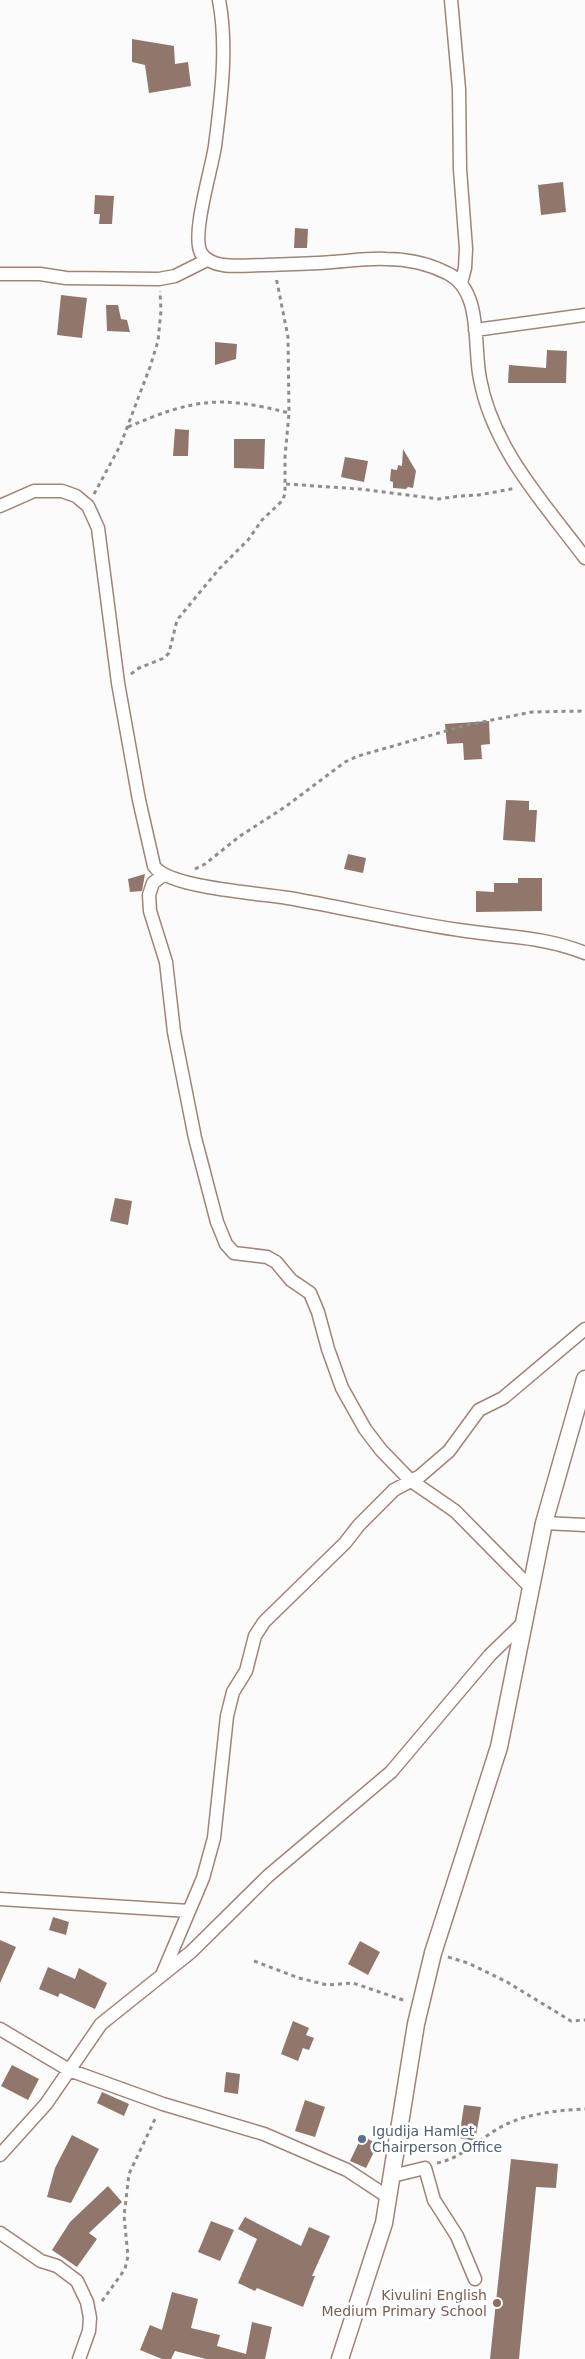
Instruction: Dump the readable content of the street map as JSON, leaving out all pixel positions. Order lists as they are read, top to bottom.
{
  "places": ["Igudija Hamlet Chairperson Office", "Kivulini English Medium Primary School"]
}
